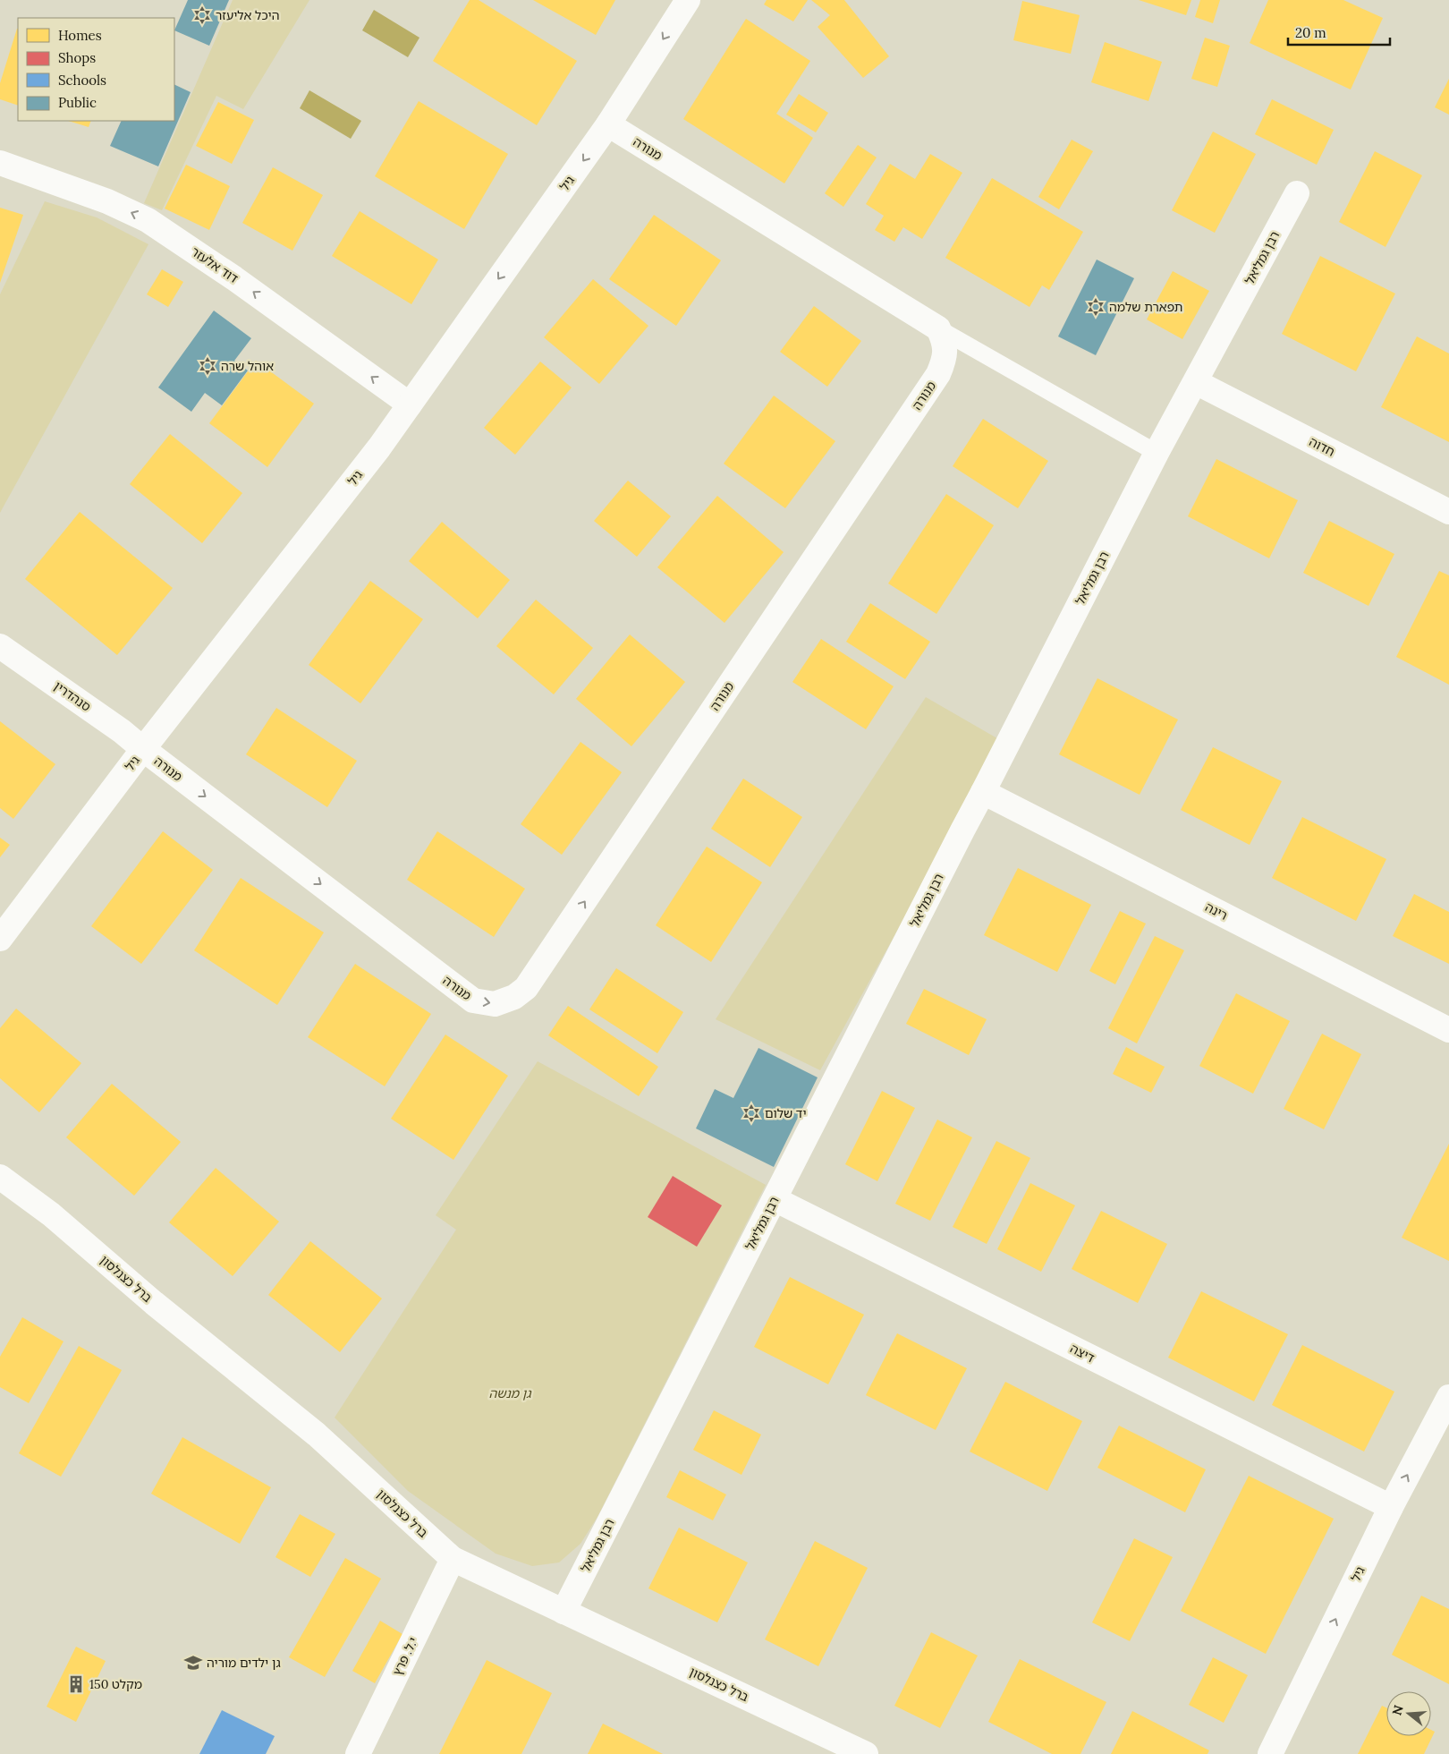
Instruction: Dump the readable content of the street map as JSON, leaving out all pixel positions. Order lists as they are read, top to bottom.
{
  "streets": {
    "street": [
      "מנורה",
      "גיל",
      "רבן גמליאל",
      "דוד אלעזר",
      "חדוה",
      "סנהדרין",
      "רינה",
      "ברל כצנלסון",
      "דיצה",
      "י.ל. פרץ"
    ]
  },
  "crossings": [
    ["מנורה", "גיל"],
    ["מנורה", "סנהדרין"],
    ["גיל", "דוד אלעזר"],
    ["גיל", "סנהדרין"],
    ["גיל", "דיצה"],
    ["רבן גמליאל", "חדוה"],
    ["רבן גמליאל", "רינה"],
    ["רבן גמליאל", "ברל כצנלסון"],
    ["רבן גמליאל", "דיצה"],
    ["ברל כצנלסון", "י.ל. פרץ"]
  ],
  "one_way": ["דוד אלעזר"],
  "parks": ["גן מנשה"],
  "places": {
    "synagogue": [
      "היכל אליעזר",
      "תפארת שלמה",
      "אוהל שרה",
      "יד שלום"
    ],
    "school or university": ["גן ילדים מוריה"],
    "building": ["מקלט 150"]
  },
  "legend": [
    "Homes",
    "Shops",
    "Schools",
    "Public"
  ],
  "scale_bar": "20 m",
  "north": "left"
}
